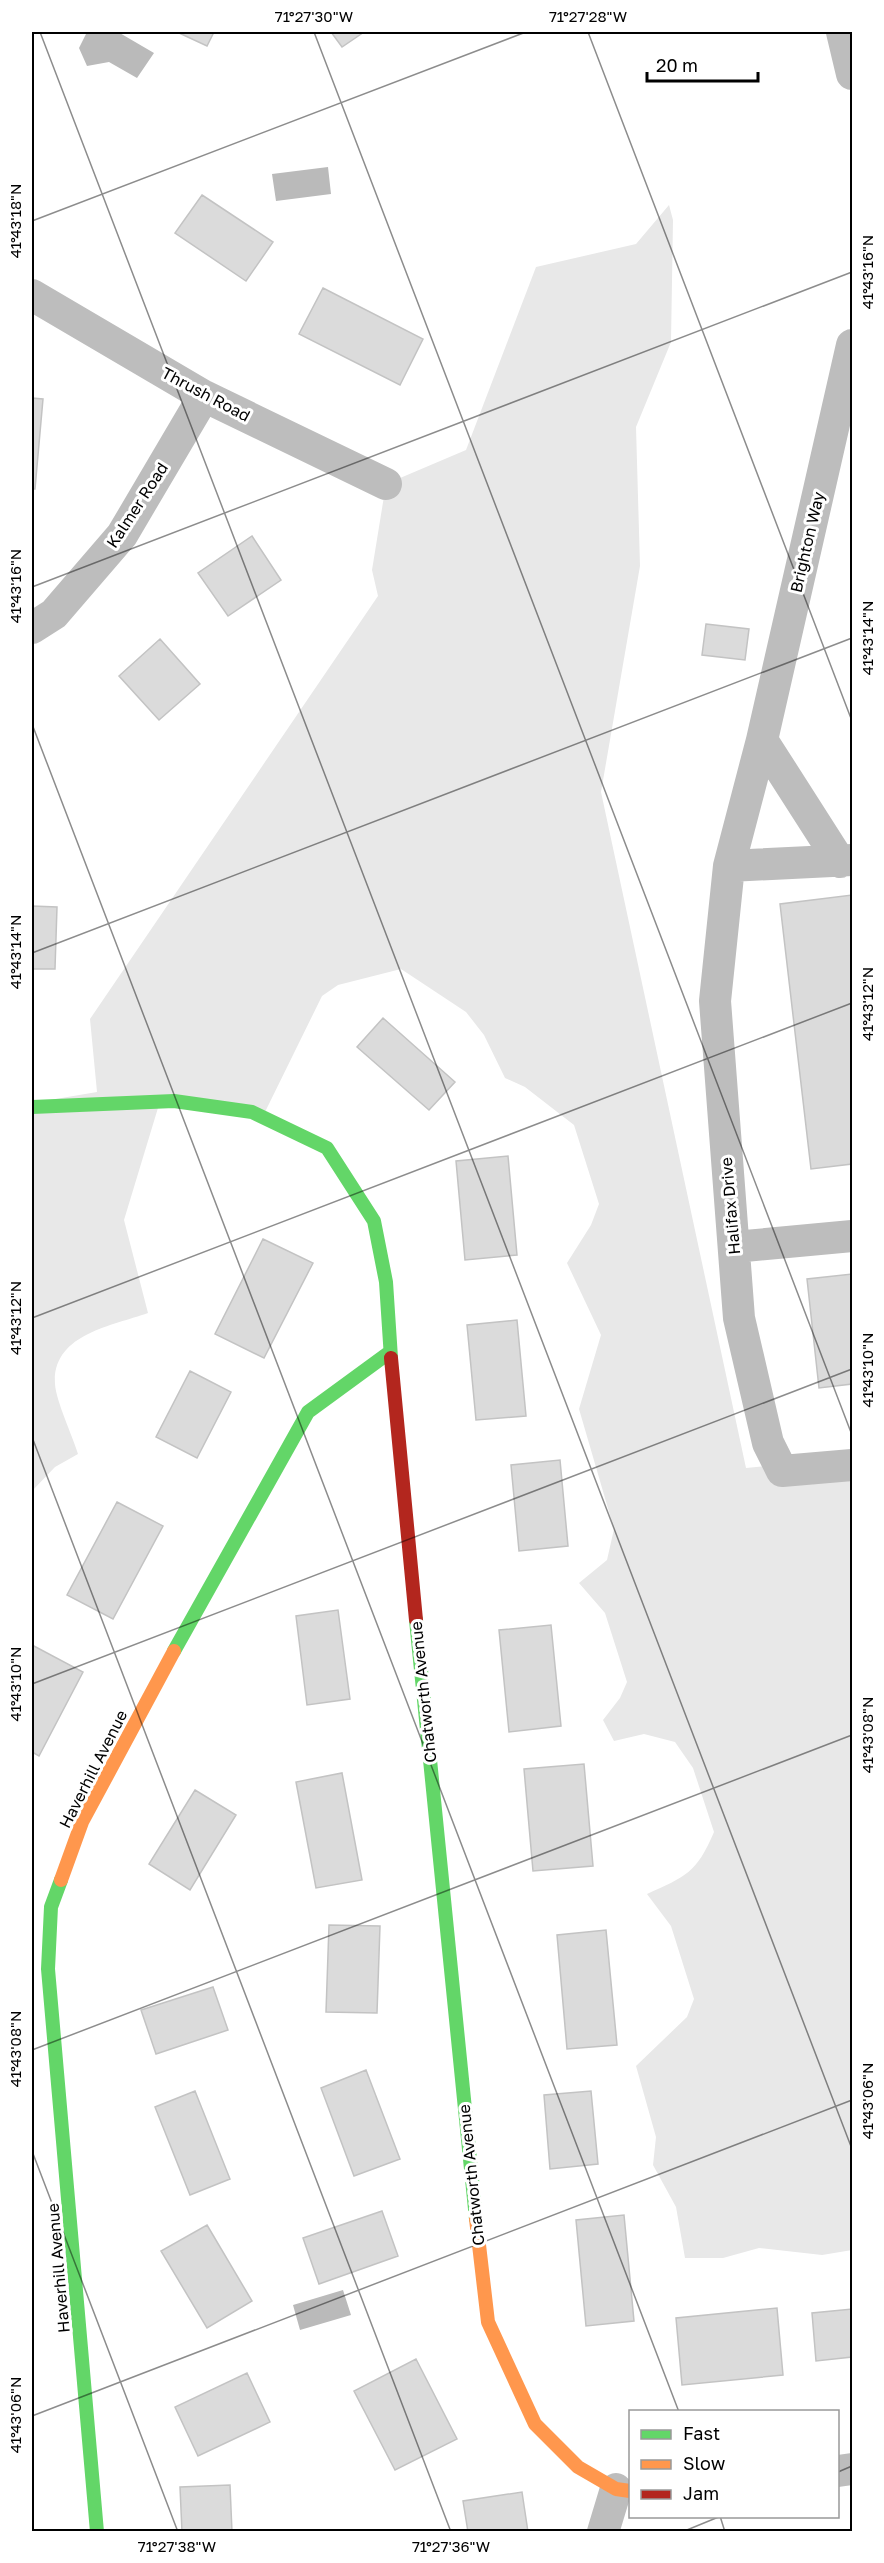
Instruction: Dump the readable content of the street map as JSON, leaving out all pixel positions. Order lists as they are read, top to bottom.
{
  "streets": {
    "street": [
      "Thrush Road",
      "Kalmer Road",
      "Brighton Way",
      "Halifax Drive",
      "Chatworth Avenue",
      "Haverhill Avenue"
    ]
  },
  "crossings": [
    ["Thrush Road", "Kalmer Road"],
    ["Brighton Way", "Halifax Drive"],
    ["Chatworth Avenue", "Haverhill Avenue"]
  ],
  "legend": ["Fast", "Slow", "Jam"],
  "scale_bar": "20 m",
  "coordinates": [
    "71°27'30\"W",
    "71°27'28\"W",
    "41°43'18\"N",
    "41°43'16\"N",
    "41°43'14\"N",
    "41°43'12\"N",
    "41°43'10\"N",
    "41°43'08\"N",
    "41°43'06\"N",
    "71°27'38\"W",
    "71°27'36\"W"
  ]
}
